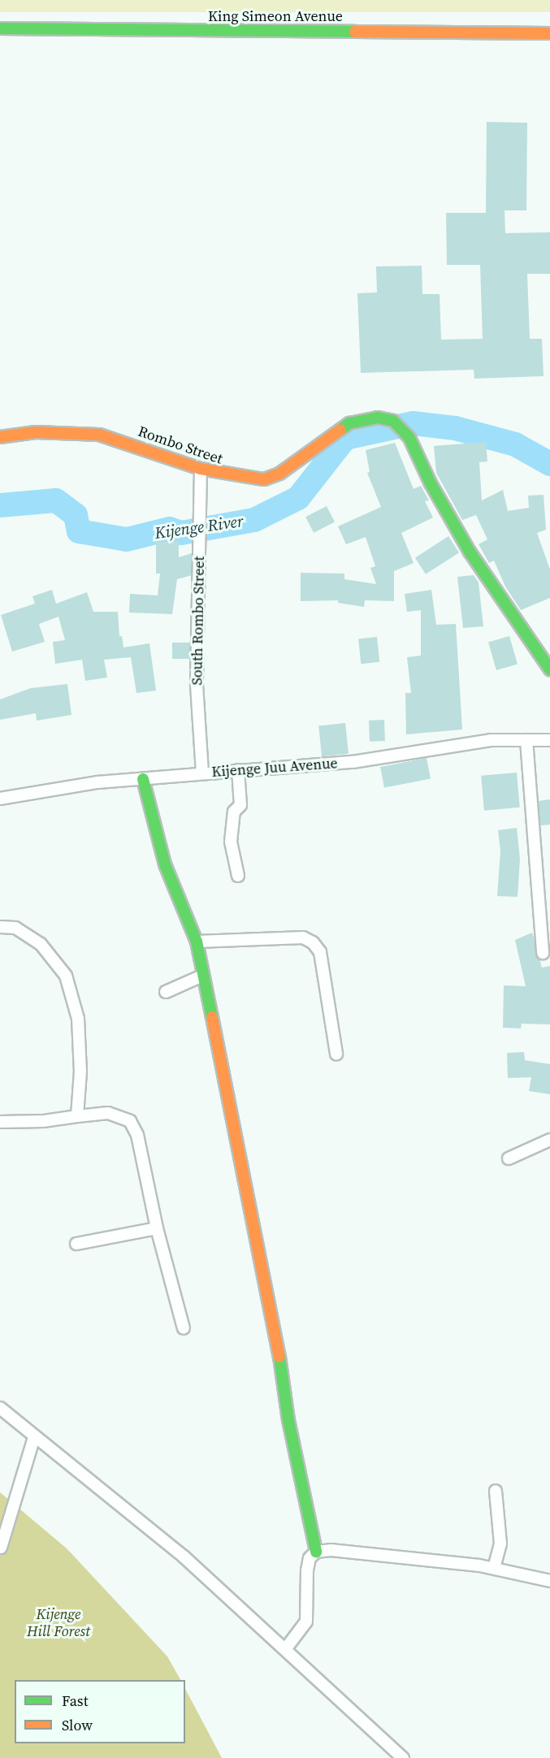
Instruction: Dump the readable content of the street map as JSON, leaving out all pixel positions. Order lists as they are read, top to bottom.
{
  "streets": {
    "street": [
      "King Simeon Avenue",
      "Rombo Street",
      "South Rombo Street",
      "Kijenge Juu Avenue"
    ]
  },
  "crossings": [
    ["Rombo Street", "South Rombo Street"],
    ["South Rombo Street", "Kijenge Juu Avenue"]
  ],
  "water": ["Kijenge River"],
  "parks": ["Kijenge Hill Forest"],
  "legend": ["Fast", "Slow"]
}
